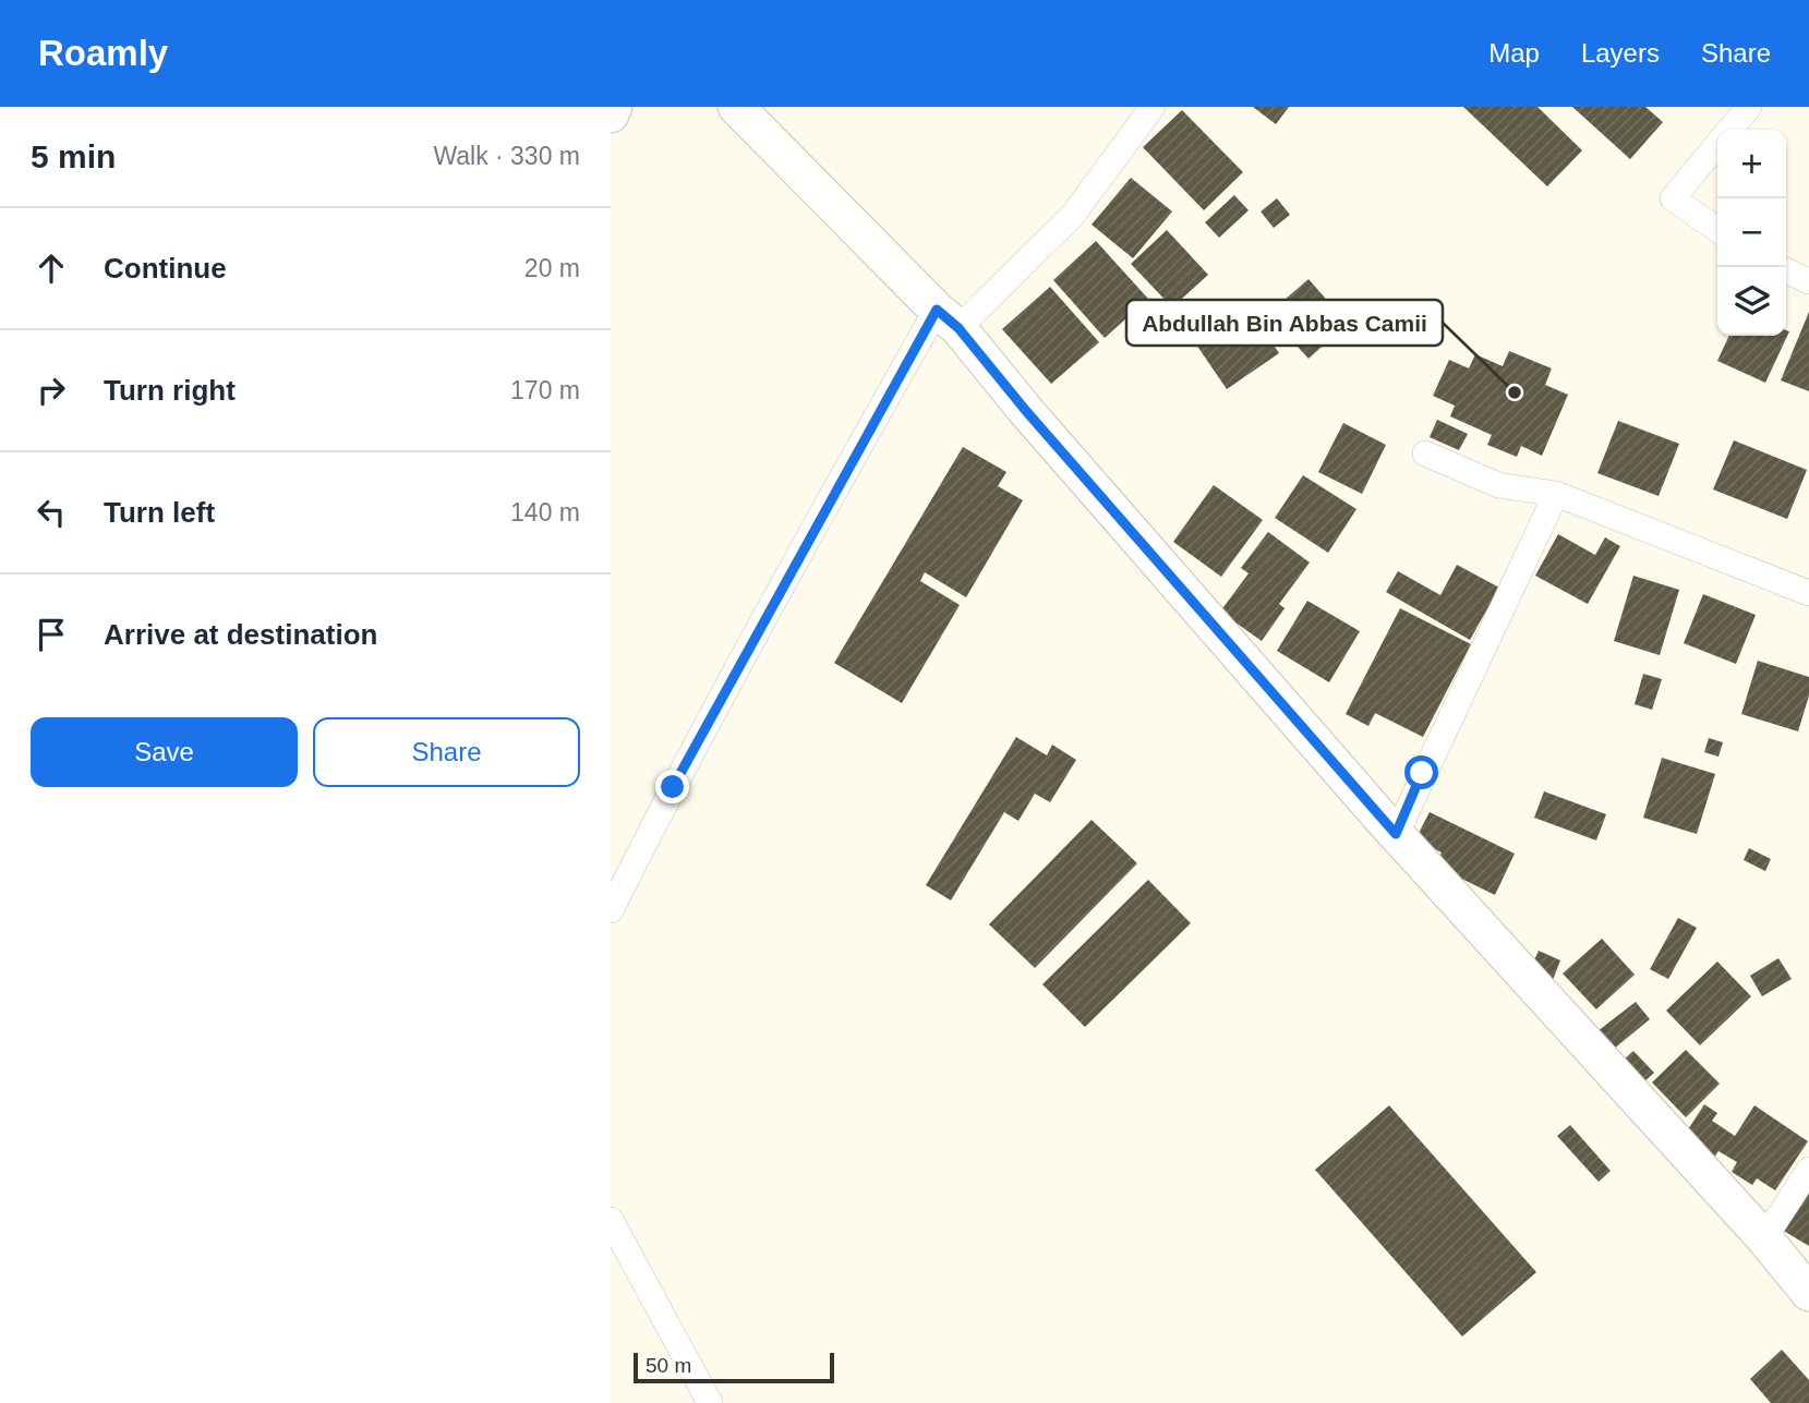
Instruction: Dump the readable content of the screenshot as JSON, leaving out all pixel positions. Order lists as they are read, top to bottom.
{
  "places": ["Abdullah Bin Abbas Camii"],
  "scale_bar": "50 m",
  "page": {
    "header": "Roamly",
    "nav": ["Map", "Layers", "Share"],
    "heading": ["5 min", "Walk · 330 m"],
    "map_buttons": ["+", "−"],
    "list": [
      ["Continue", "20 m"],
      ["Turn right", "170 m"],
      ["Turn left", "140 m"],
      "Arrive at destination"
    ],
    "buttons": ["Save", "Share"],
    "scale": "50 m"
  }
}
